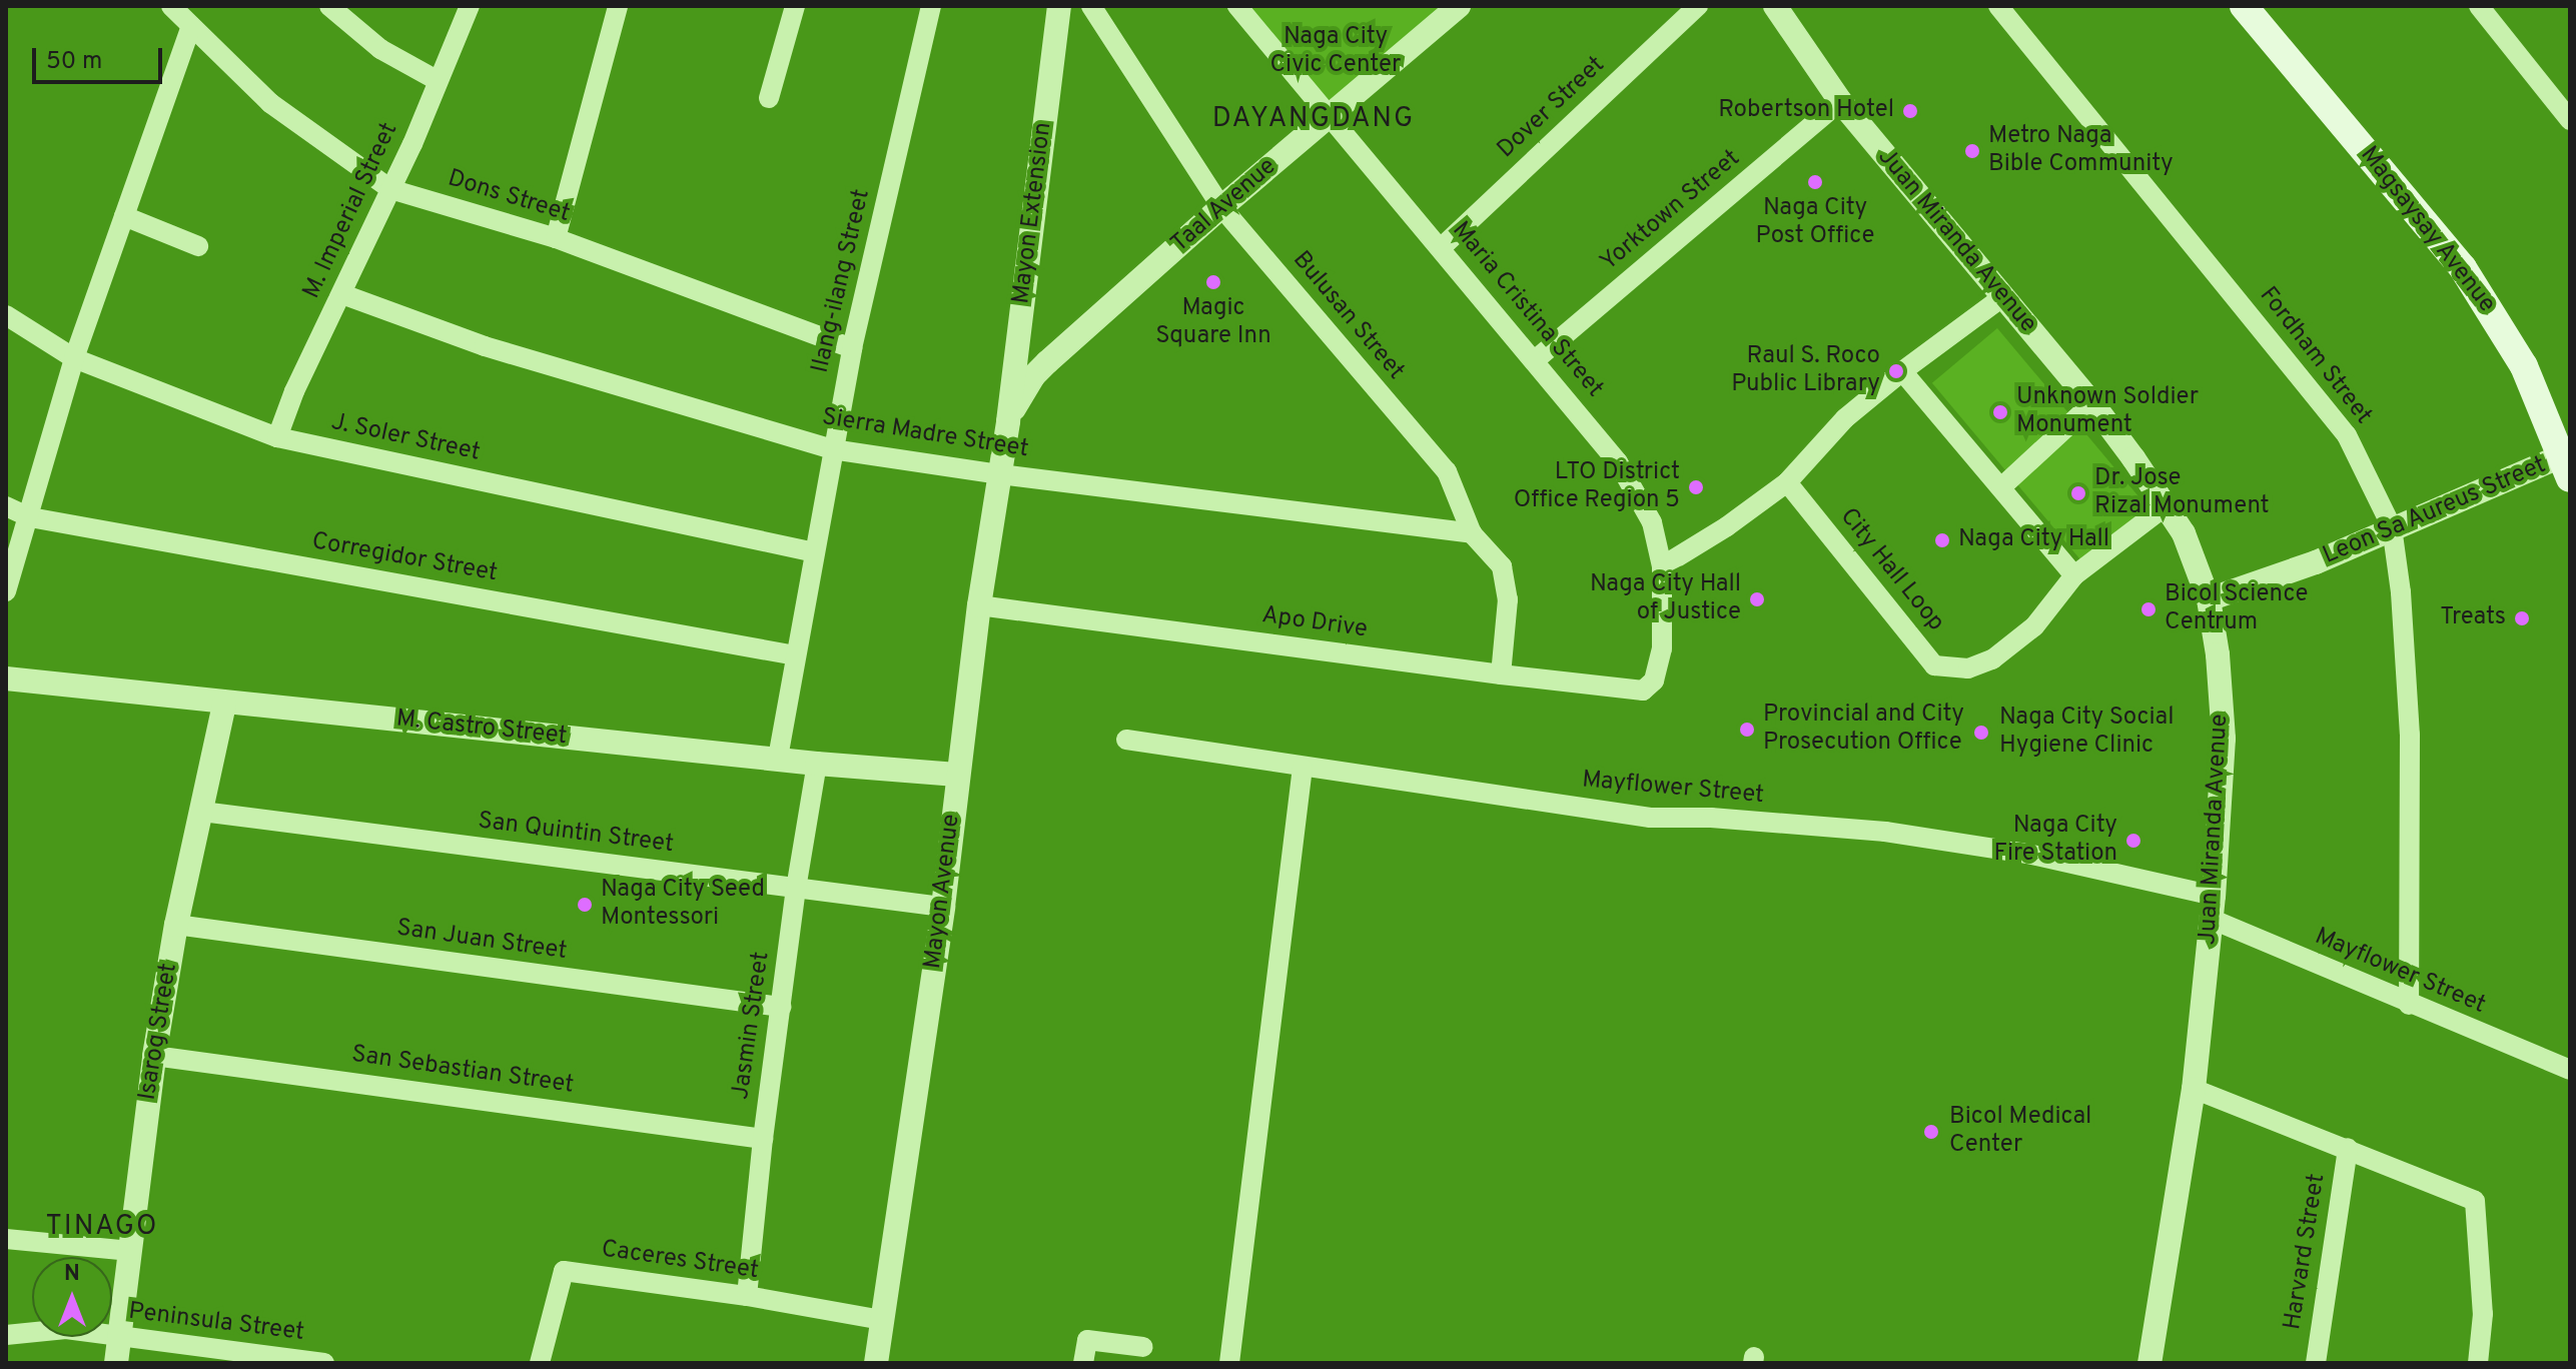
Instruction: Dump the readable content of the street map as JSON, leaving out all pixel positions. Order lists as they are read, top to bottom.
{
  "streets": {
    "main road": ["Magsaysay Avenue"],
    "street": [
      "Dover Street",
      "Dons Street",
      "Taal Avenue",
      "M. Imperial Street",
      "Yorktown Street",
      "Mayon Extension",
      "Juan Miranda Avenue",
      "Ilang-ilang Street",
      "Maria Cristina Street",
      "Bulusan Street",
      "Fordham Street",
      "Sierra Madre Street",
      "J. Soler Street",
      "Leon Sa Aureus Street",
      "Corregidor Street",
      "City Hall Loop",
      "Apo Drive",
      "M. Castro Street",
      "Mayflower Street",
      "San Quintin Street",
      "Mayon Avenue",
      "San Juan Street",
      "Jasmin Street",
      "Isarog Street",
      "San Sebastian Street",
      "Harvard Street",
      "Caceres Street",
      "Peninsula Street"
    ]
  },
  "crossings": [
    ["Dover Street", "Maria Cristina Street"],
    ["Dons Street", "M. Imperial Street"],
    ["Dons Street", "Ilang-ilang Street"],
    ["Taal Avenue", "Mayon Extension"],
    ["Taal Avenue", "Maria Cristina Street"],
    ["Taal Avenue", "Bulusan Street"],
    ["Taal Avenue", "Mayon Avenue"],
    ["M. Imperial Street", "Sierra Madre Street"],
    ["M. Imperial Street", "J. Soler Street"],
    ["Yorktown Street", "Juan Miranda Avenue"],
    ["Yorktown Street", "Maria Cristina Street"],
    ["Mayon Extension", "Mayon Avenue"],
    ["Magsaysay Avenue", "Leon Sa Aureus Street"],
    ["Juan Miranda Avenue", "Leon Sa Aureus Street"],
    ["Juan Miranda Avenue", "City Hall Loop"],
    ["Juan Miranda Avenue", "Mayflower Street"],
    ["Ilang-ilang Street", "Sierra Madre Street"],
    ["Ilang-ilang Street", "J. Soler Street"],
    ["Ilang-ilang Street", "Corregidor Street"],
    ["Ilang-ilang Street", "M. Castro Street"],
    ["Maria Cristina Street", "Apo Drive"],
    ["Bulusan Street", "Sierra Madre Street"],
    ["Bulusan Street", "Apo Drive"],
    ["Fordham Street", "Leon Sa Aureus Street"],
    ["Fordham Street", "Mayflower Street"],
    ["Sierra Madre Street", "Mayon Avenue"],
    ["Apo Drive", "Mayon Avenue"],
    ["M. Castro Street", "Mayon Avenue"],
    ["M. Castro Street", "Jasmin Street"],
    ["M. Castro Street", "Isarog Street"],
    ["San Quintin Street", "Mayon Avenue"],
    ["San Quintin Street", "Jasmin Street"],
    ["San Quintin Street", "Isarog Street"],
    ["Mayon Avenue", "Caceres Street"],
    ["San Juan Street", "Jasmin Street"],
    ["San Juan Street", "Isarog Street"],
    ["Jasmin Street", "San Sebastian Street"],
    ["Jasmin Street", "Caceres Street"],
    ["Isarog Street", "San Sebastian Street"],
    ["Isarog Street", "Peninsula Street"]
  ],
  "districts": ["DAYANGDANG", "TINAGO"],
  "parks": ["Naga City Civic Center"],
  "places": [
    "Robertson Hotel",
    "Metro Naga Bible Community",
    "Naga City Post Office",
    "Magic Square Inn",
    "Raul S. Roco Public Library",
    "Unknown Soldier Monument",
    "LTO District Office Region 5",
    "Dr. Jose Rizal Monument",
    "Naga City Hall",
    "Naga City Hall of Justice",
    "Bicol Science Centrum",
    "Treats",
    "Provincial and City Prosecution Office",
    "Naga City Social Hygiene Clinic",
    "Naga City Fire Station",
    "Naga City Seed Montessori",
    "Bicol Medical Center"
  ],
  "scale_bar": "50 m",
  "north": "top"
}
